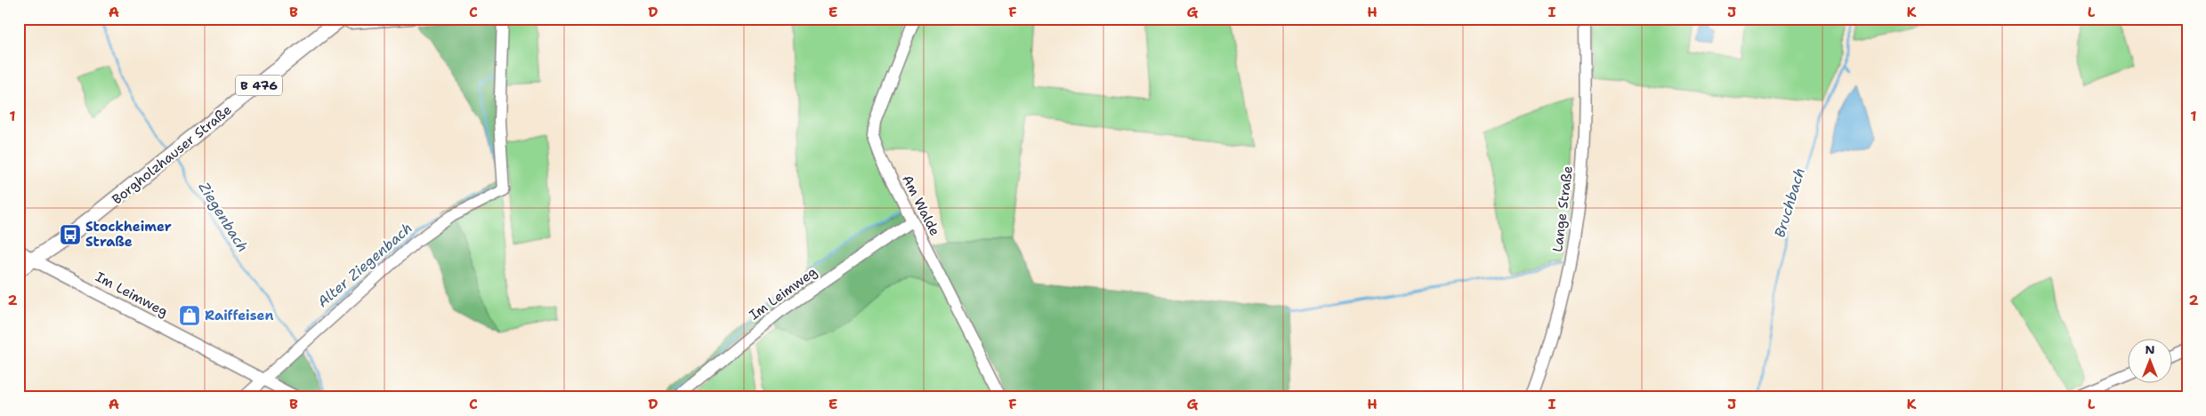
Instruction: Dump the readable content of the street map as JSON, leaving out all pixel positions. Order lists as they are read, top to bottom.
{
  "streets": {
    "main road": ["B 476", "Borgholzhauser Straße"],
    "street": ["Am Walde", "Lange Straße", "Im Leimweg"]
  },
  "crossings": [
    ["Borgholzhauser Straße", "Im Leimweg"],
    ["Am Walde", "Im Leimweg"]
  ],
  "water": ["Bruchbach", "Ziegenbach", "Alter Ziegenbach"],
  "places": {
    "bus stop": ["Stockheimer Straße"],
    "shop": ["Raiffeisen"]
  },
  "north": "top",
  "grid": {
    "columns": [
      "A",
      "B",
      "C",
      "D",
      "E",
      "F",
      "G",
      "H",
      "I",
      "J",
      "K",
      "L"
    ],
    "rows": ["1", "2"]
  }
}
